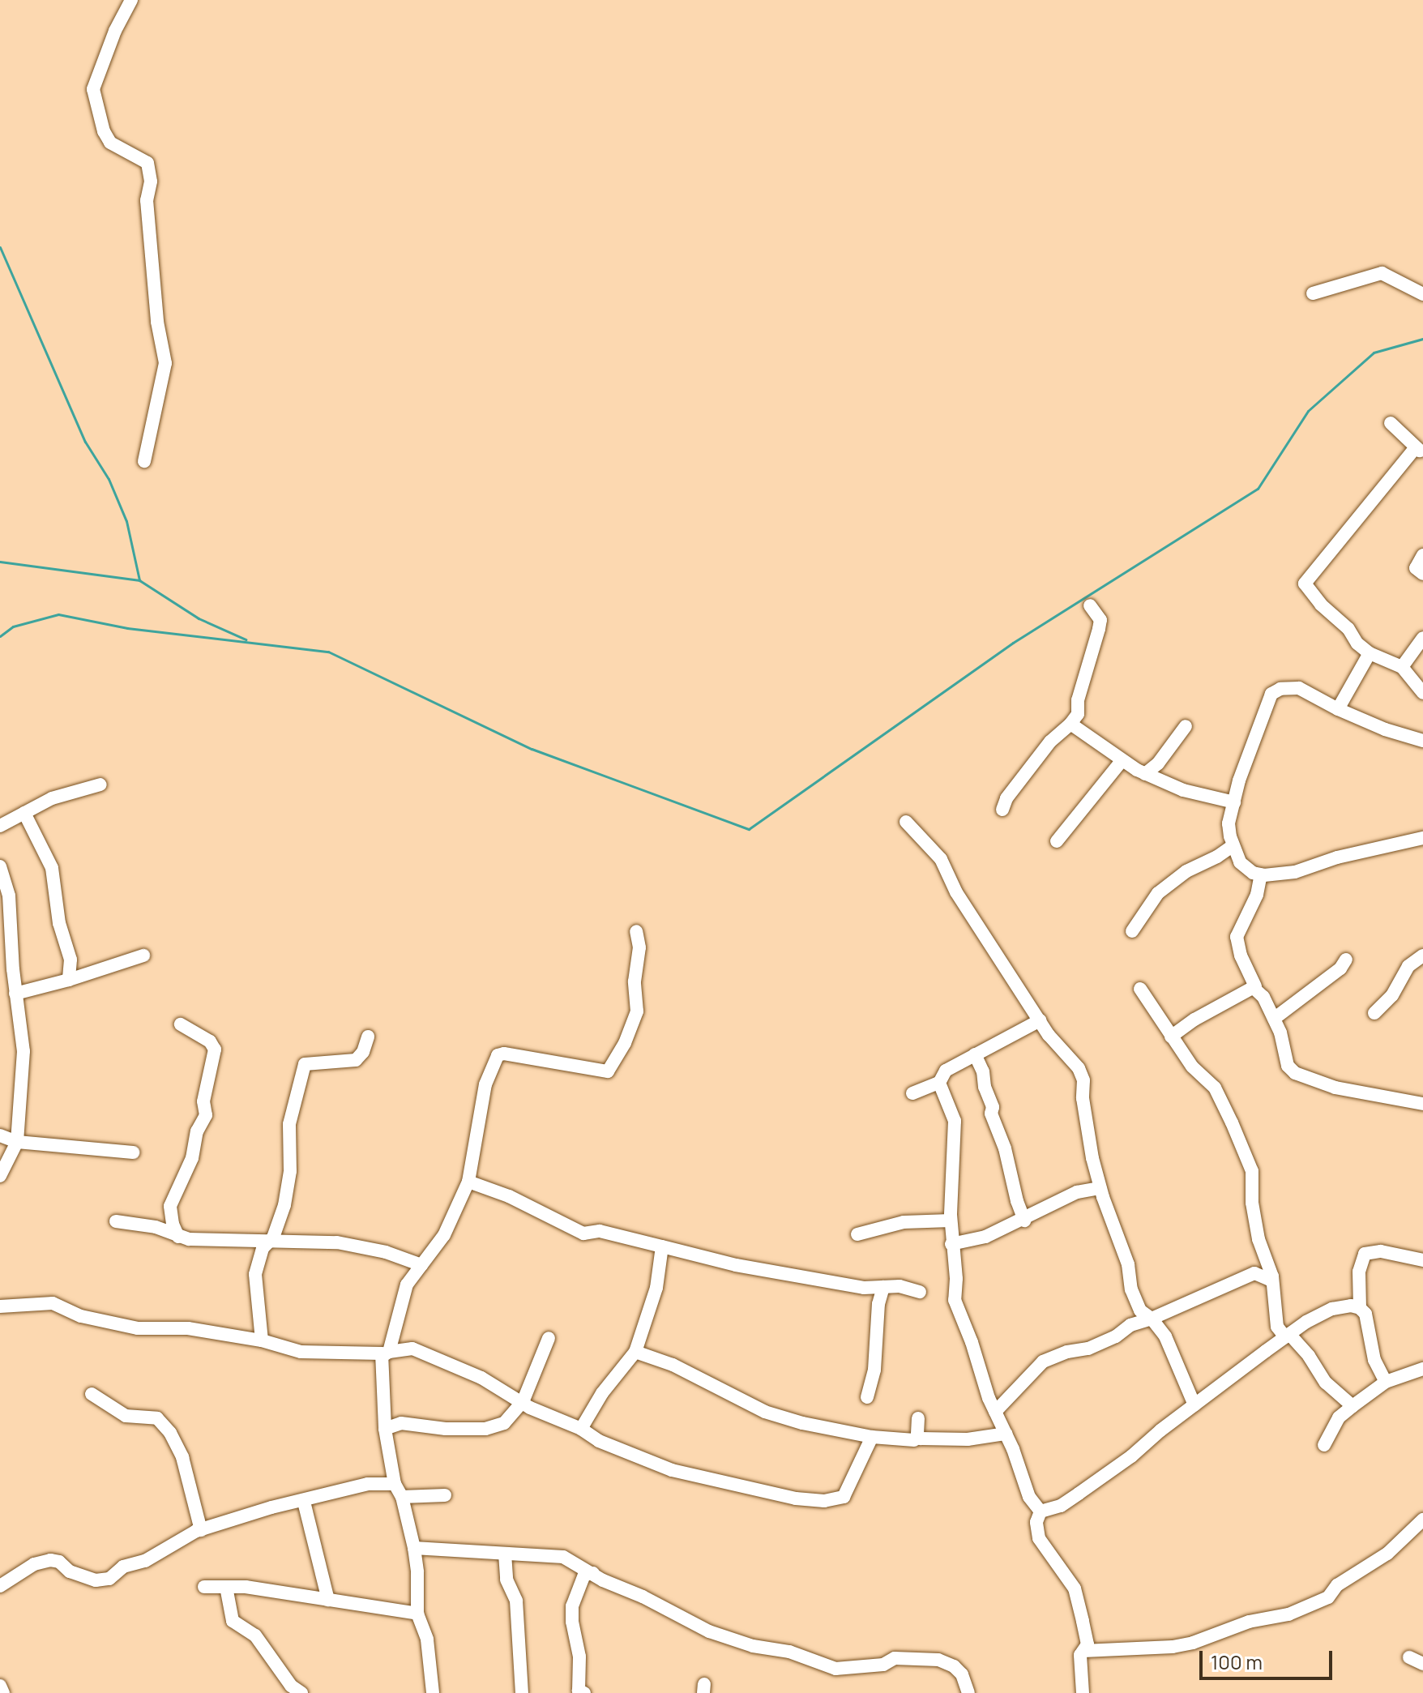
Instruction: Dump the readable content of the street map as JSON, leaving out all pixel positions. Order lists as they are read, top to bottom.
{
  "scale_bar": "100 m"
}
